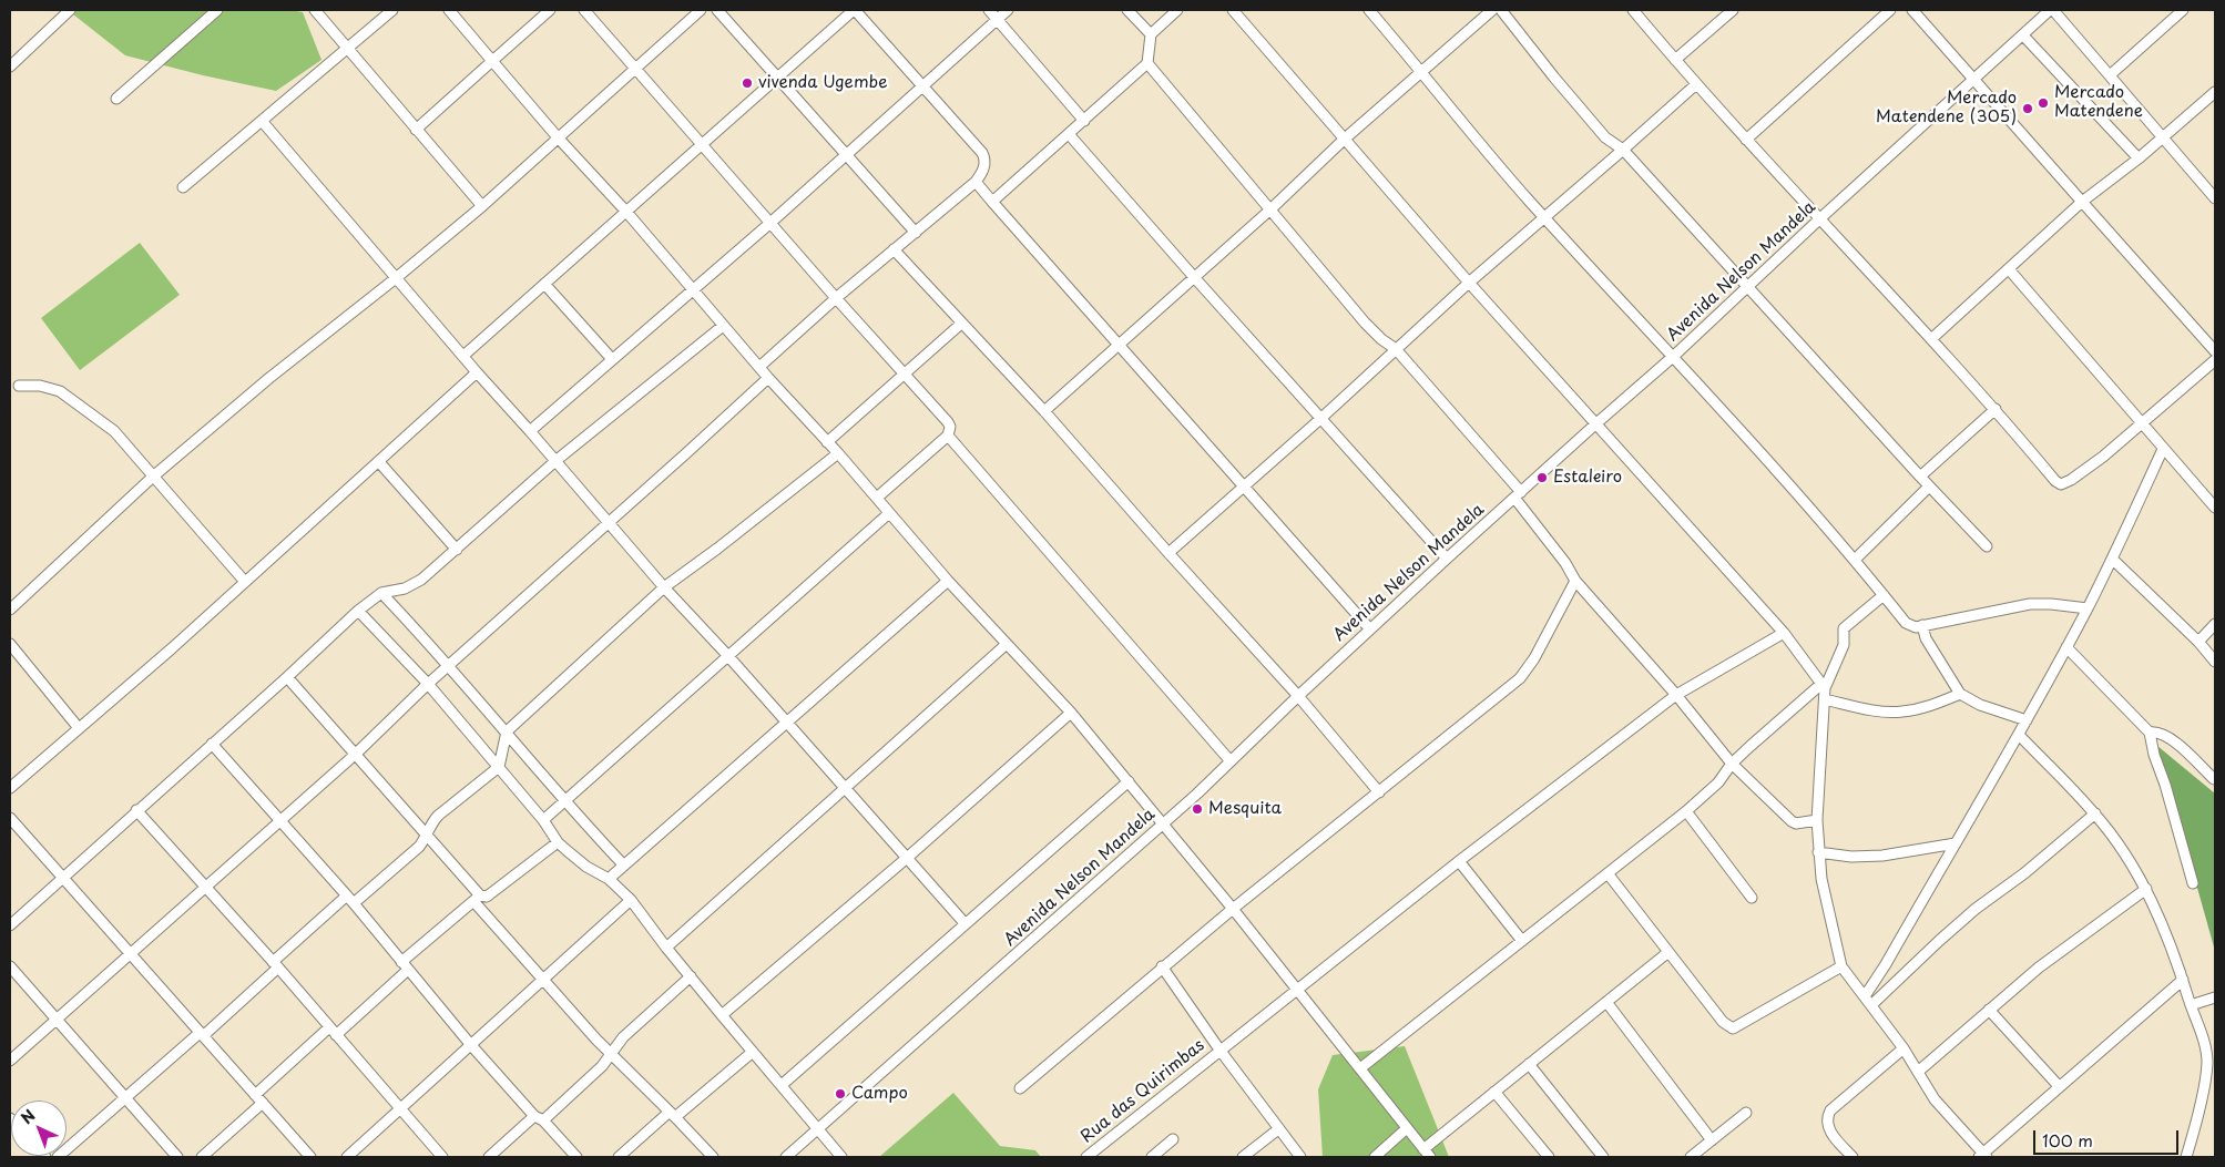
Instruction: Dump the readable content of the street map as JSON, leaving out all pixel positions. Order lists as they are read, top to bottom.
{
  "streets": {
    "street": ["Avenida Nelson Mandela", "Rua das Quirimbas"]
  },
  "places": [
    "vivenda Ugembe",
    "Mercado Matendene",
    "Mercado Matendene (305)",
    "Estaleiro",
    "Mesquita",
    "Campo"
  ],
  "scale_bar": "100 m",
  "north": "top left"
}
